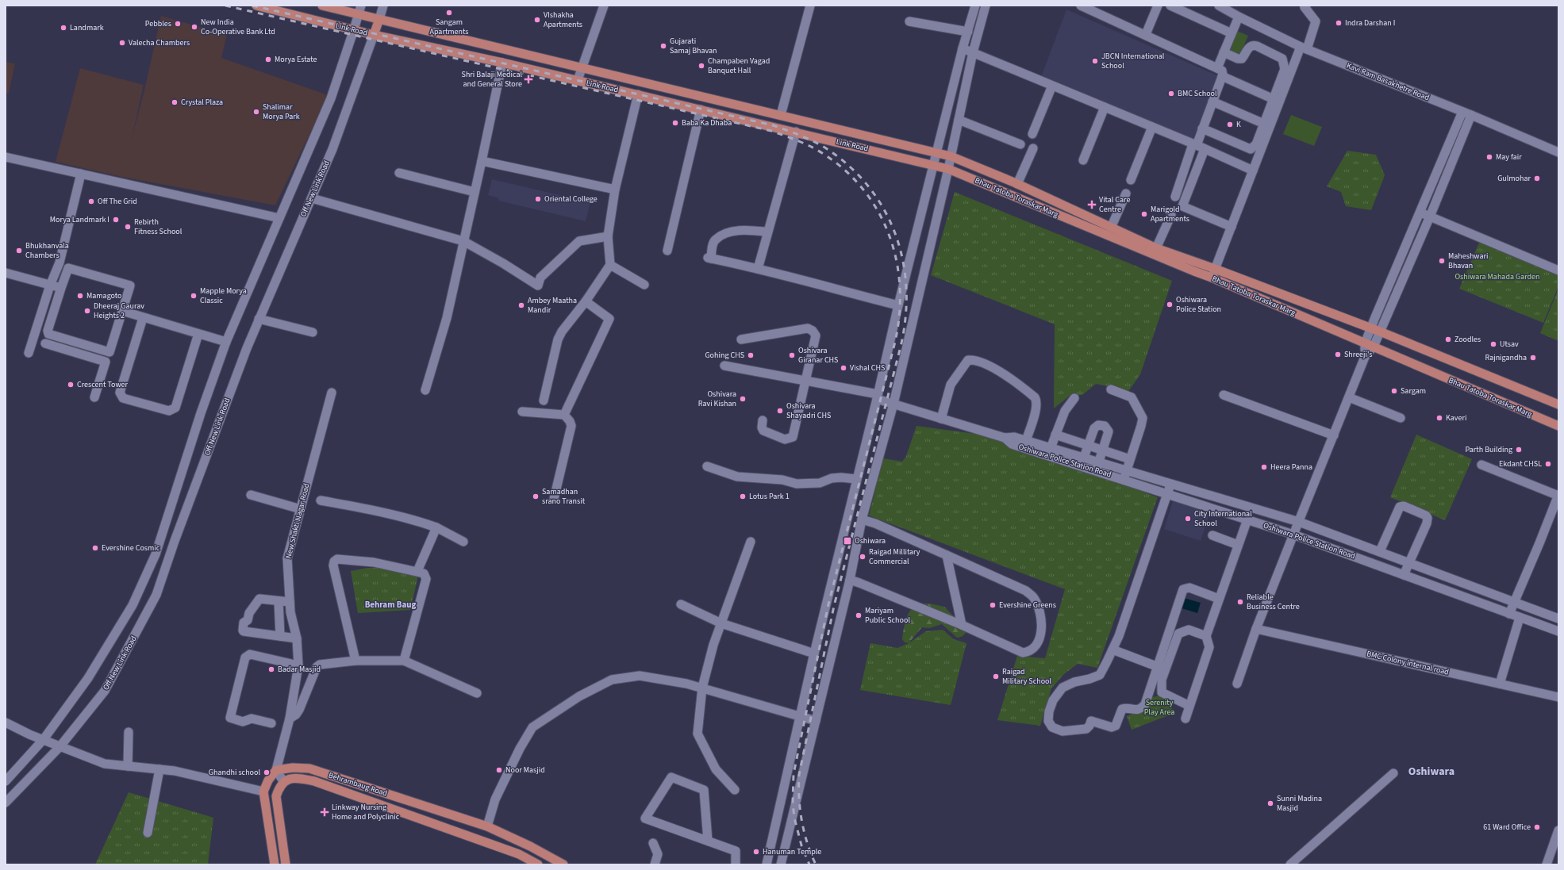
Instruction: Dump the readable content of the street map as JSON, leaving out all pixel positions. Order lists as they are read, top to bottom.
{
  "streets": {
    "main road": [
      "Link Road",
      "Off New Link Road",
      "Bhau Tatoba Toraskar Marg",
      "Behrambaug Road"
    ],
    "street": [
      "Kavi Ram Basakhetre Road",
      "Oshiwara Police Station Road",
      "New Shakti Nagar Road",
      "BMC Colony internal road"
    ]
  },
  "crossings": [
    ["Link Road", "Off New Link Road"],
    ["Link Road", "Bhau Tatoba Toraskar Marg"],
    ["New Shakti Nagar Road", "Behrambaug Road"]
  ],
  "districts": ["Behram Baug", "Oshiwara"],
  "parks": ["Oshiwara Mahada Garden", "Serenity Play Area"],
  "places": {
    "other": [
      "Sangam Apartments",
      "VIshakha Apartments",
      "Indra Darshan I",
      "Pebbles",
      "New India Co-Operative Bank Ltd",
      "Landmark",
      "Valecha Chambers",
      "Gujarati Samaj Bhavan",
      "Morya Estate",
      "JBCN International School",
      "Champaben Vagad Banquet Hall",
      "BMC School",
      "Crystal Plaza",
      "Shalimar Morya Park",
      "Baba Ka Dhaba",
      "K",
      "May fair",
      "Gulmohar",
      "Oriental College",
      "Off The Grid",
      "Marigold Apartments",
      "Morya Landmark I",
      "Rebirth Fitness School",
      "Bhukhanvala Chambers",
      "Maheshwari Bhavan",
      "Mamagoto",
      "Mapple Morya Classic",
      "Oshiwara Police Station",
      "Ambey Maatha Mandir",
      "Dheeraj Gaurav Heights 2",
      "Zoodles",
      "Utsav",
      "Shreeji's",
      "Gohing CHS",
      "Oshivara Giranar CHS",
      "Rajnigandha",
      "Vishal CHS",
      "Crescent Tower",
      "Sargam",
      "Oshivara Ravi Kishan",
      "Oshivara Shayadri CHS",
      "Kaveri",
      "Parth Building",
      "Ekdant CHSL",
      "Heera Panna",
      "Samadhan srano Transit",
      "Lotus Park 1",
      "City International School",
      "Evershine Cosmic",
      "Raigad Millitary Commercial",
      "Reliable Business Centre",
      "Evershine Greens",
      "Mariyam Public School",
      "Badar Masjid",
      "Raigad Military School",
      "Noor Masjid",
      "Ghandhi school",
      "Sunni Madina Masjid",
      "61 Ward Office",
      "Hanuman Temple"
    ],
    "health": ["Shri Balaji Medical and General Store", "Vital Care Centre", "Linkway Nursing Home and Polyclinic"],
    "transit": ["Oshiwara"]
  }
}
